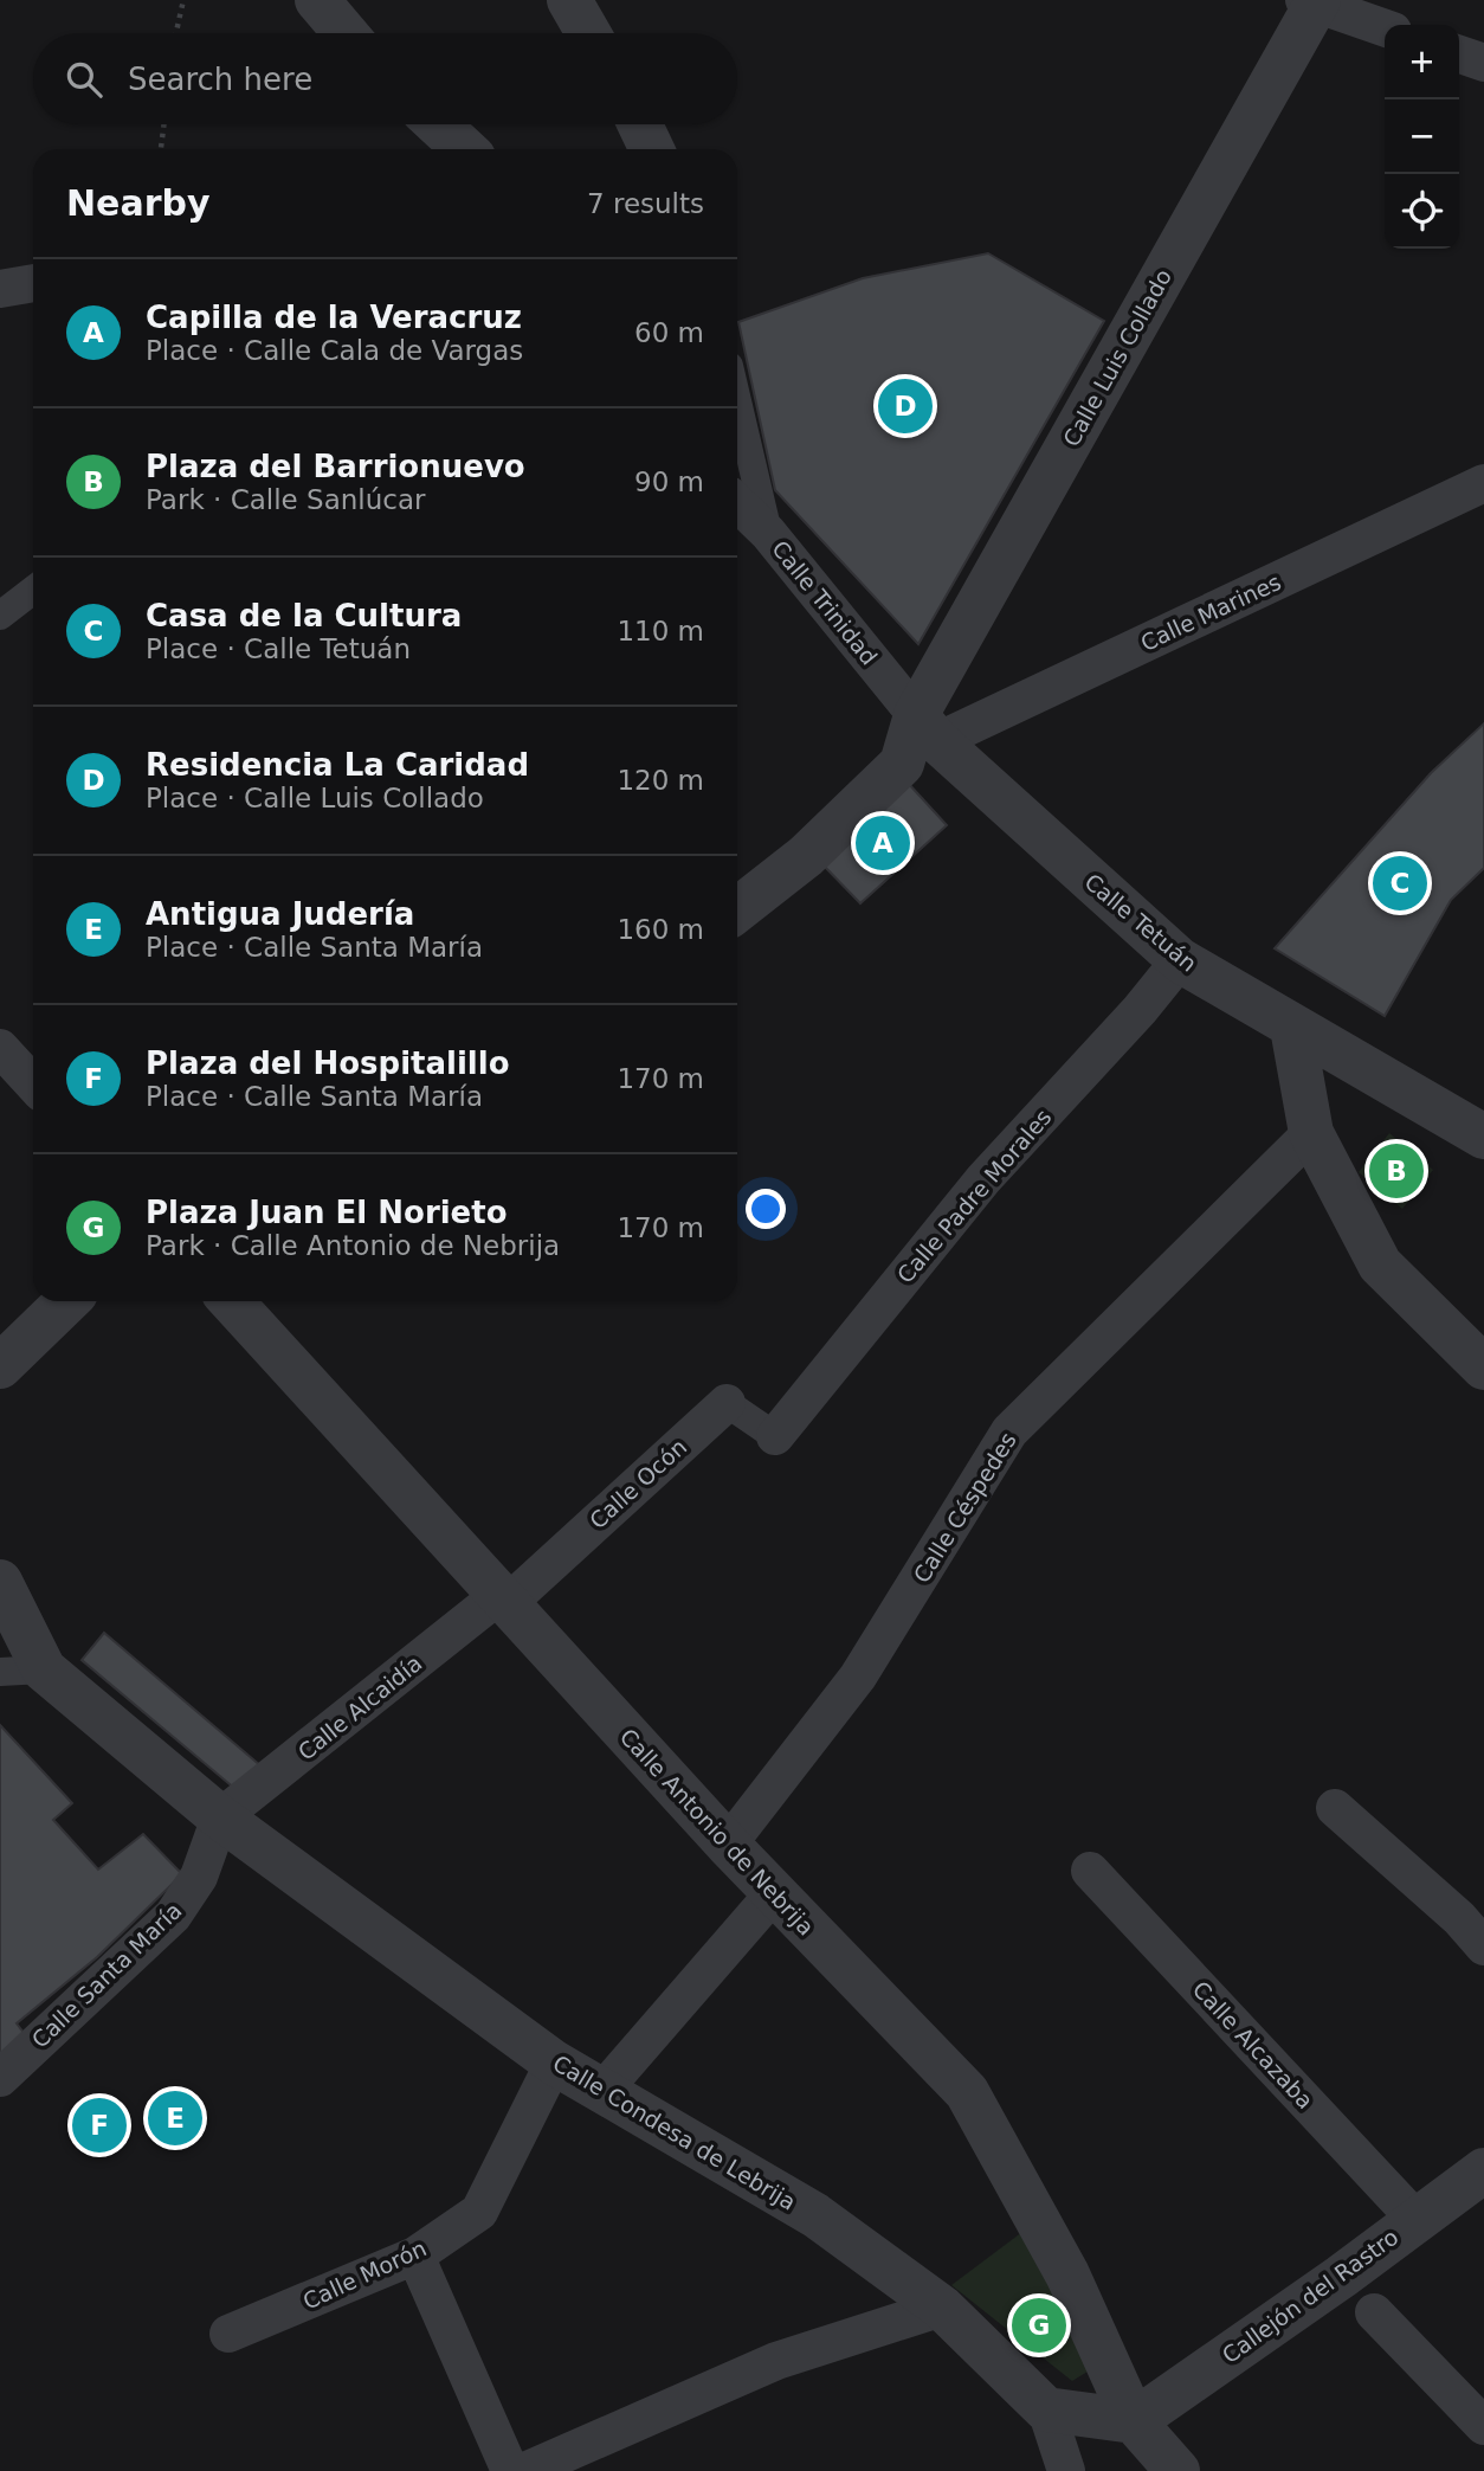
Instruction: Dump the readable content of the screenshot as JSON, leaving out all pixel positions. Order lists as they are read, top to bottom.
{
  "streets": {
    "street": [
      "Calle Luis Collado",
      "Calle Trinidad",
      "Calle Marines",
      "Calle Tetuán",
      "Calle Padre Morales",
      "Calle Ocón",
      "Calle Céspedes",
      "Calle Alcaidía",
      "Calle Antonio de Nebrija",
      "Calle Santa María",
      "Calle Alcazaba",
      "Calle Condesa de Lebrija",
      "Calle Morón",
      "Callejón del Rastro"
    ]
  },
  "crossings": [
    ["Calle Luis Collado", "Calle Trinidad"],
    ["Calle Luis Collado", "Calle Marines"],
    ["Calle Luis Collado", "Calle Tetuán"],
    ["Calle Trinidad", "Calle Marines"],
    ["Calle Trinidad", "Calle Tetuán"],
    ["Calle Marines", "Calle Tetuán"],
    ["Calle Tetuán", "Calle Padre Morales"],
    ["Calle Padre Morales", "Calle Ocón"],
    ["Calle Ocón", "Calle Alcaidía"],
    ["Calle Ocón", "Calle Antonio de Nebrija"],
    ["Calle Céspedes", "Calle Antonio de Nebrija"],
    ["Calle Alcaidía", "Calle Antonio de Nebrija"],
    ["Calle Alcaidía", "Calle Santa María"],
    ["Calle Alcaidía", "Calle Condesa de Lebrija"],
    ["Calle Antonio de Nebrija", "Callejón del Rastro"],
    ["Calle Santa María", "Calle Condesa de Lebrija"],
    ["Calle Alcazaba", "Callejón del Rastro"],
    ["Calle Condesa de Lebrija", "Calle Morón"]
  ],
  "page": {
    "map_buttons": ["+", "−"],
    "search": "Search here",
    "heading": ["Nearby", "7 results"],
    "list": [
      {
        "mark": "A",
        "name": "Capilla de la Veracruz",
        "note": "Place · Calle Cala de Vargas",
        "value": "60 m"
      },
      {
        "mark": "B",
        "name": "Plaza del Barrionuevo",
        "note": "Park · Calle Sanlúcar",
        "value": "90 m"
      },
      {
        "mark": "C",
        "name": "Casa de la Cultura",
        "note": "Place · Calle Tetuán",
        "value": "110 m"
      },
      {
        "mark": "D",
        "name": "Residencia La Caridad",
        "note": "Place · Calle Luis Collado",
        "value": "120 m"
      },
      {
        "mark": "E",
        "name": "Antigua Judería",
        "note": "Place · Calle Santa María",
        "value": "160 m"
      },
      {
        "mark": "F",
        "name": "Plaza del Hospitalillo",
        "note": "Place · Calle Santa María",
        "value": "170 m"
      },
      {
        "mark": "G",
        "name": "Plaza Juan El Norieto",
        "note": "Park · Calle Antonio de Nebrija",
        "value": "170 m"
      }
    ],
    "pins": [
      "D",
      "A",
      "C",
      "B",
      "E",
      "F",
      "G"
    ]
  }
}
